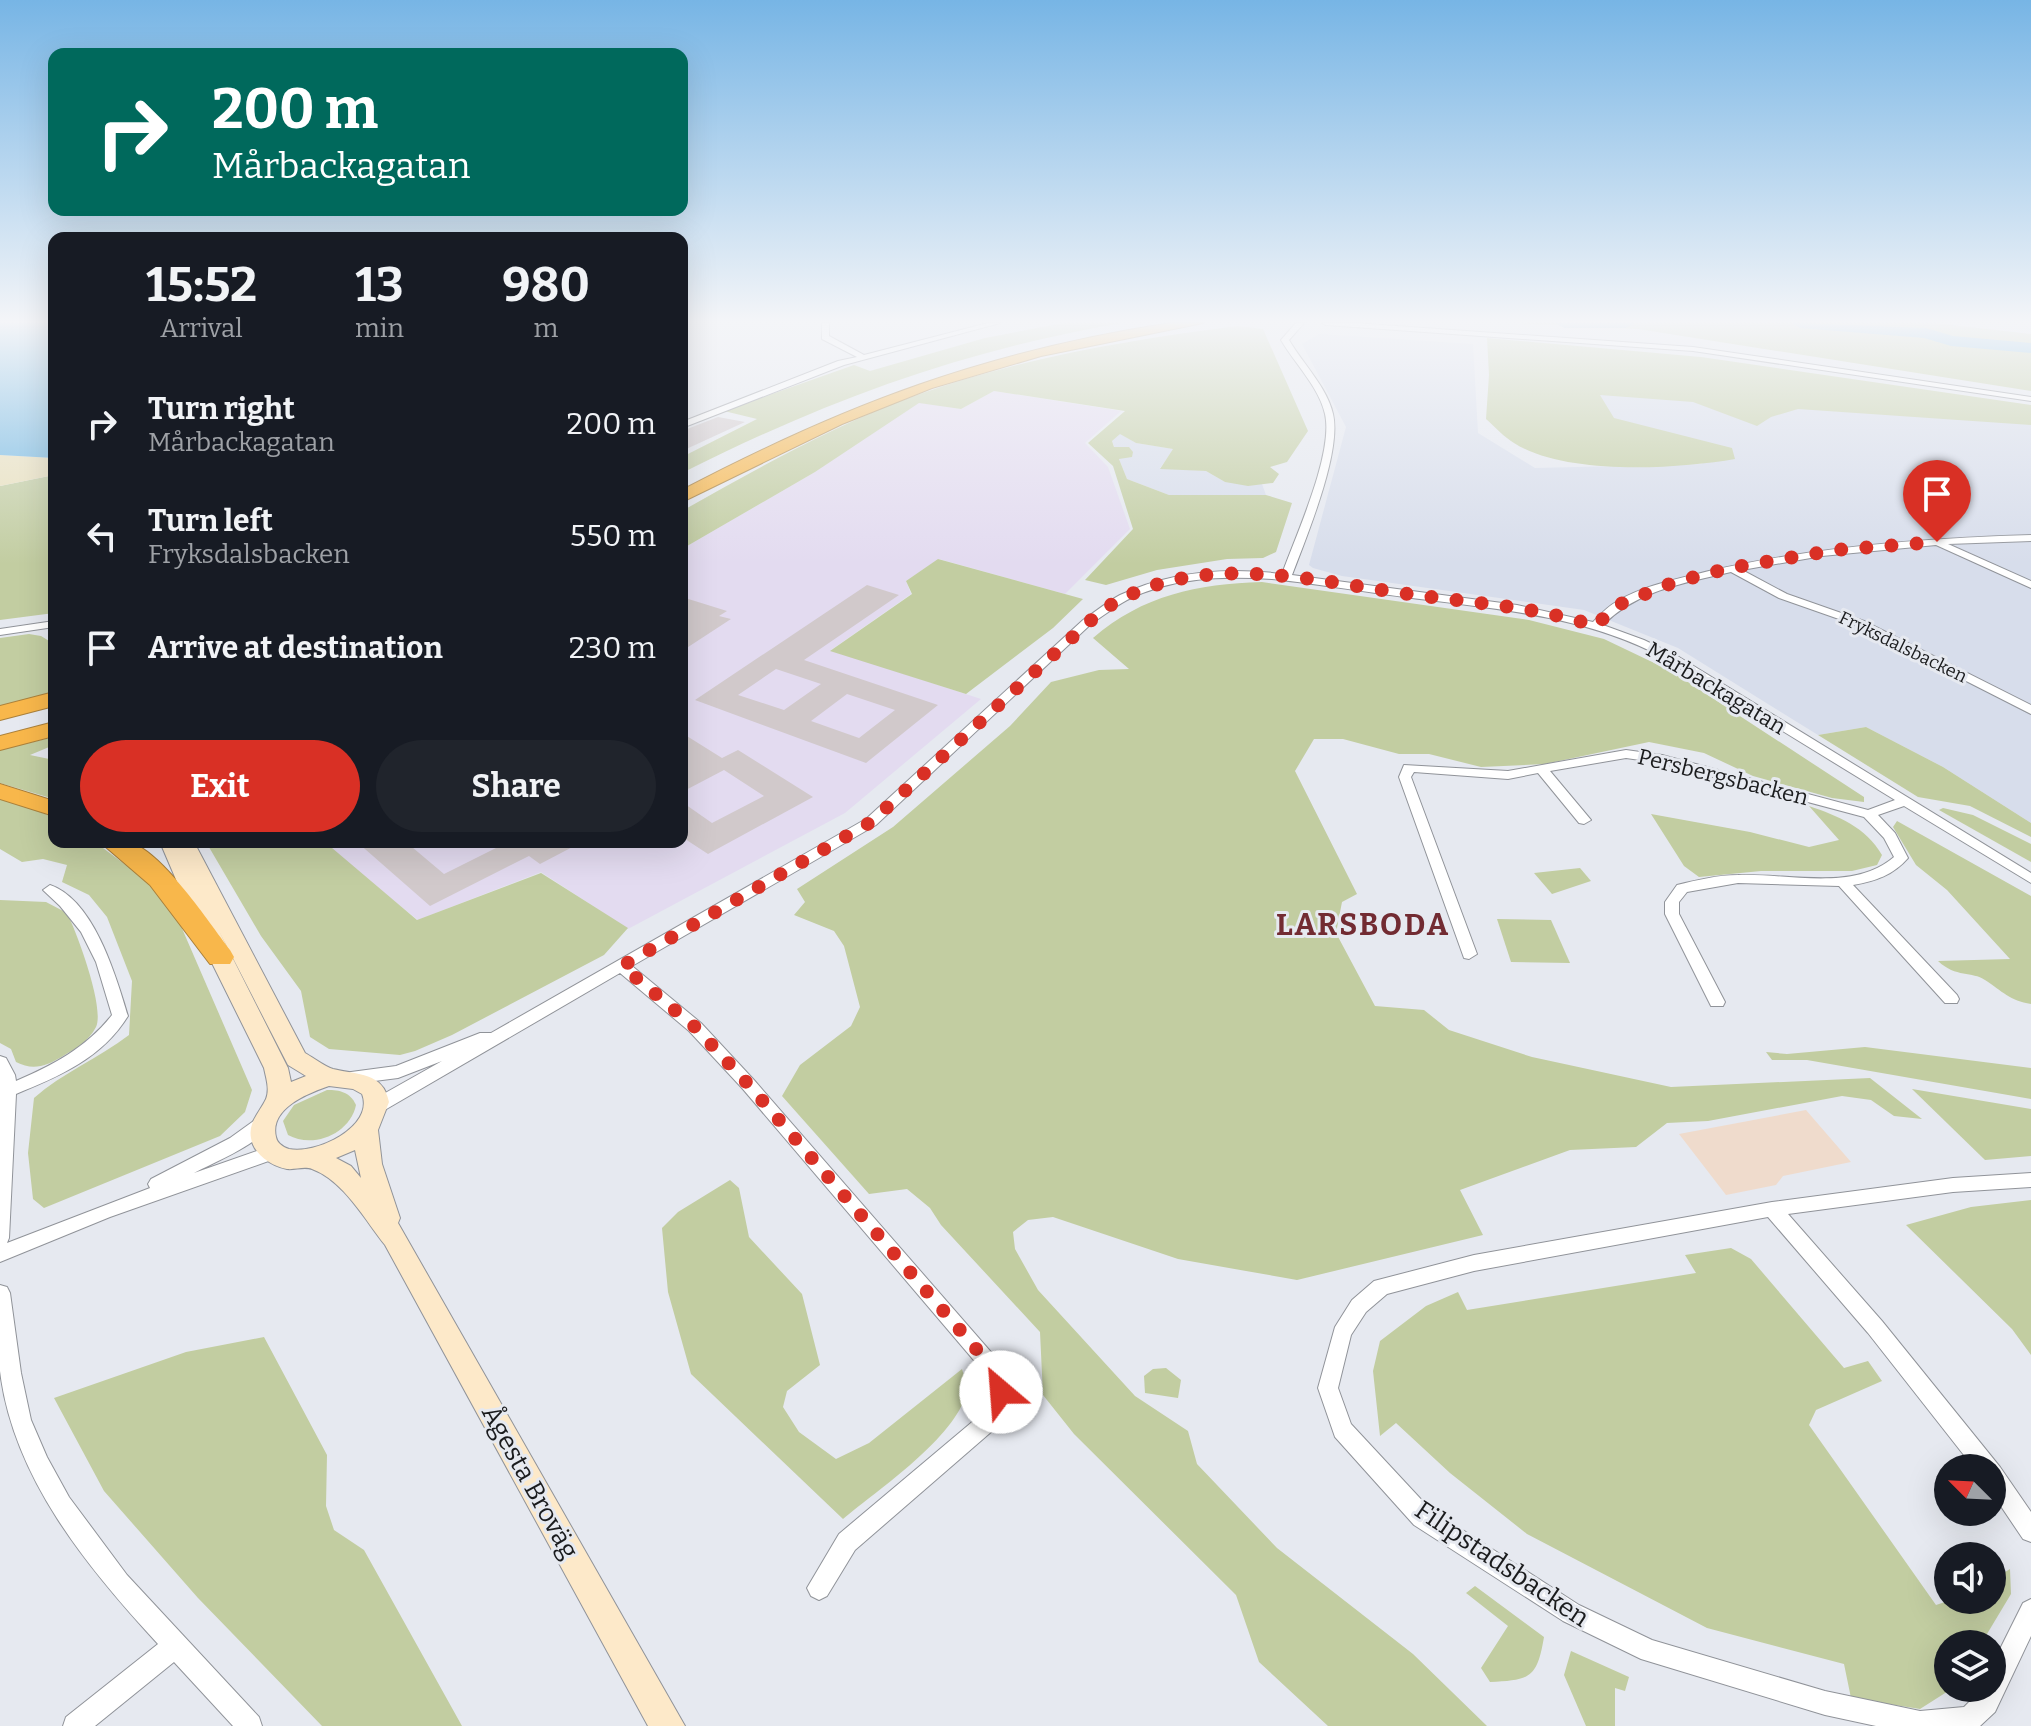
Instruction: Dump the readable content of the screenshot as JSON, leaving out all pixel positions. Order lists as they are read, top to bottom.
{
  "streets": {
    "main road": ["Ågesta Broväg"],
    "street": [
      "Fryksdalsbacken",
      "Mårbackagatan",
      "Persbergsbacken",
      "Filipstadsbacken"
    ]
  },
  "crossings": [
    ["Mårbackagatan", "Ågesta Broväg"]
  ],
  "districts": ["LARSBODA"],
  "north": "top left",
  "page": {
    "turn": ["200 m", "Mårbackagatan"],
    "eta": [
      "15:52",
      "Arrival",
      "13",
      "min",
      "980",
      "m"
    ],
    "list": [
      {
        "name": "Turn right",
        "note": "Mårbackagatan",
        "value": "200 m"
      },
      {
        "name": "Turn left",
        "note": "Fryksdalsbacken",
        "value": "550 m"
      },
      {
        "name": "Arrive at destination",
        "value": "230 m"
      }
    ],
    "buttons": ["Exit", "Share"]
  }
}
